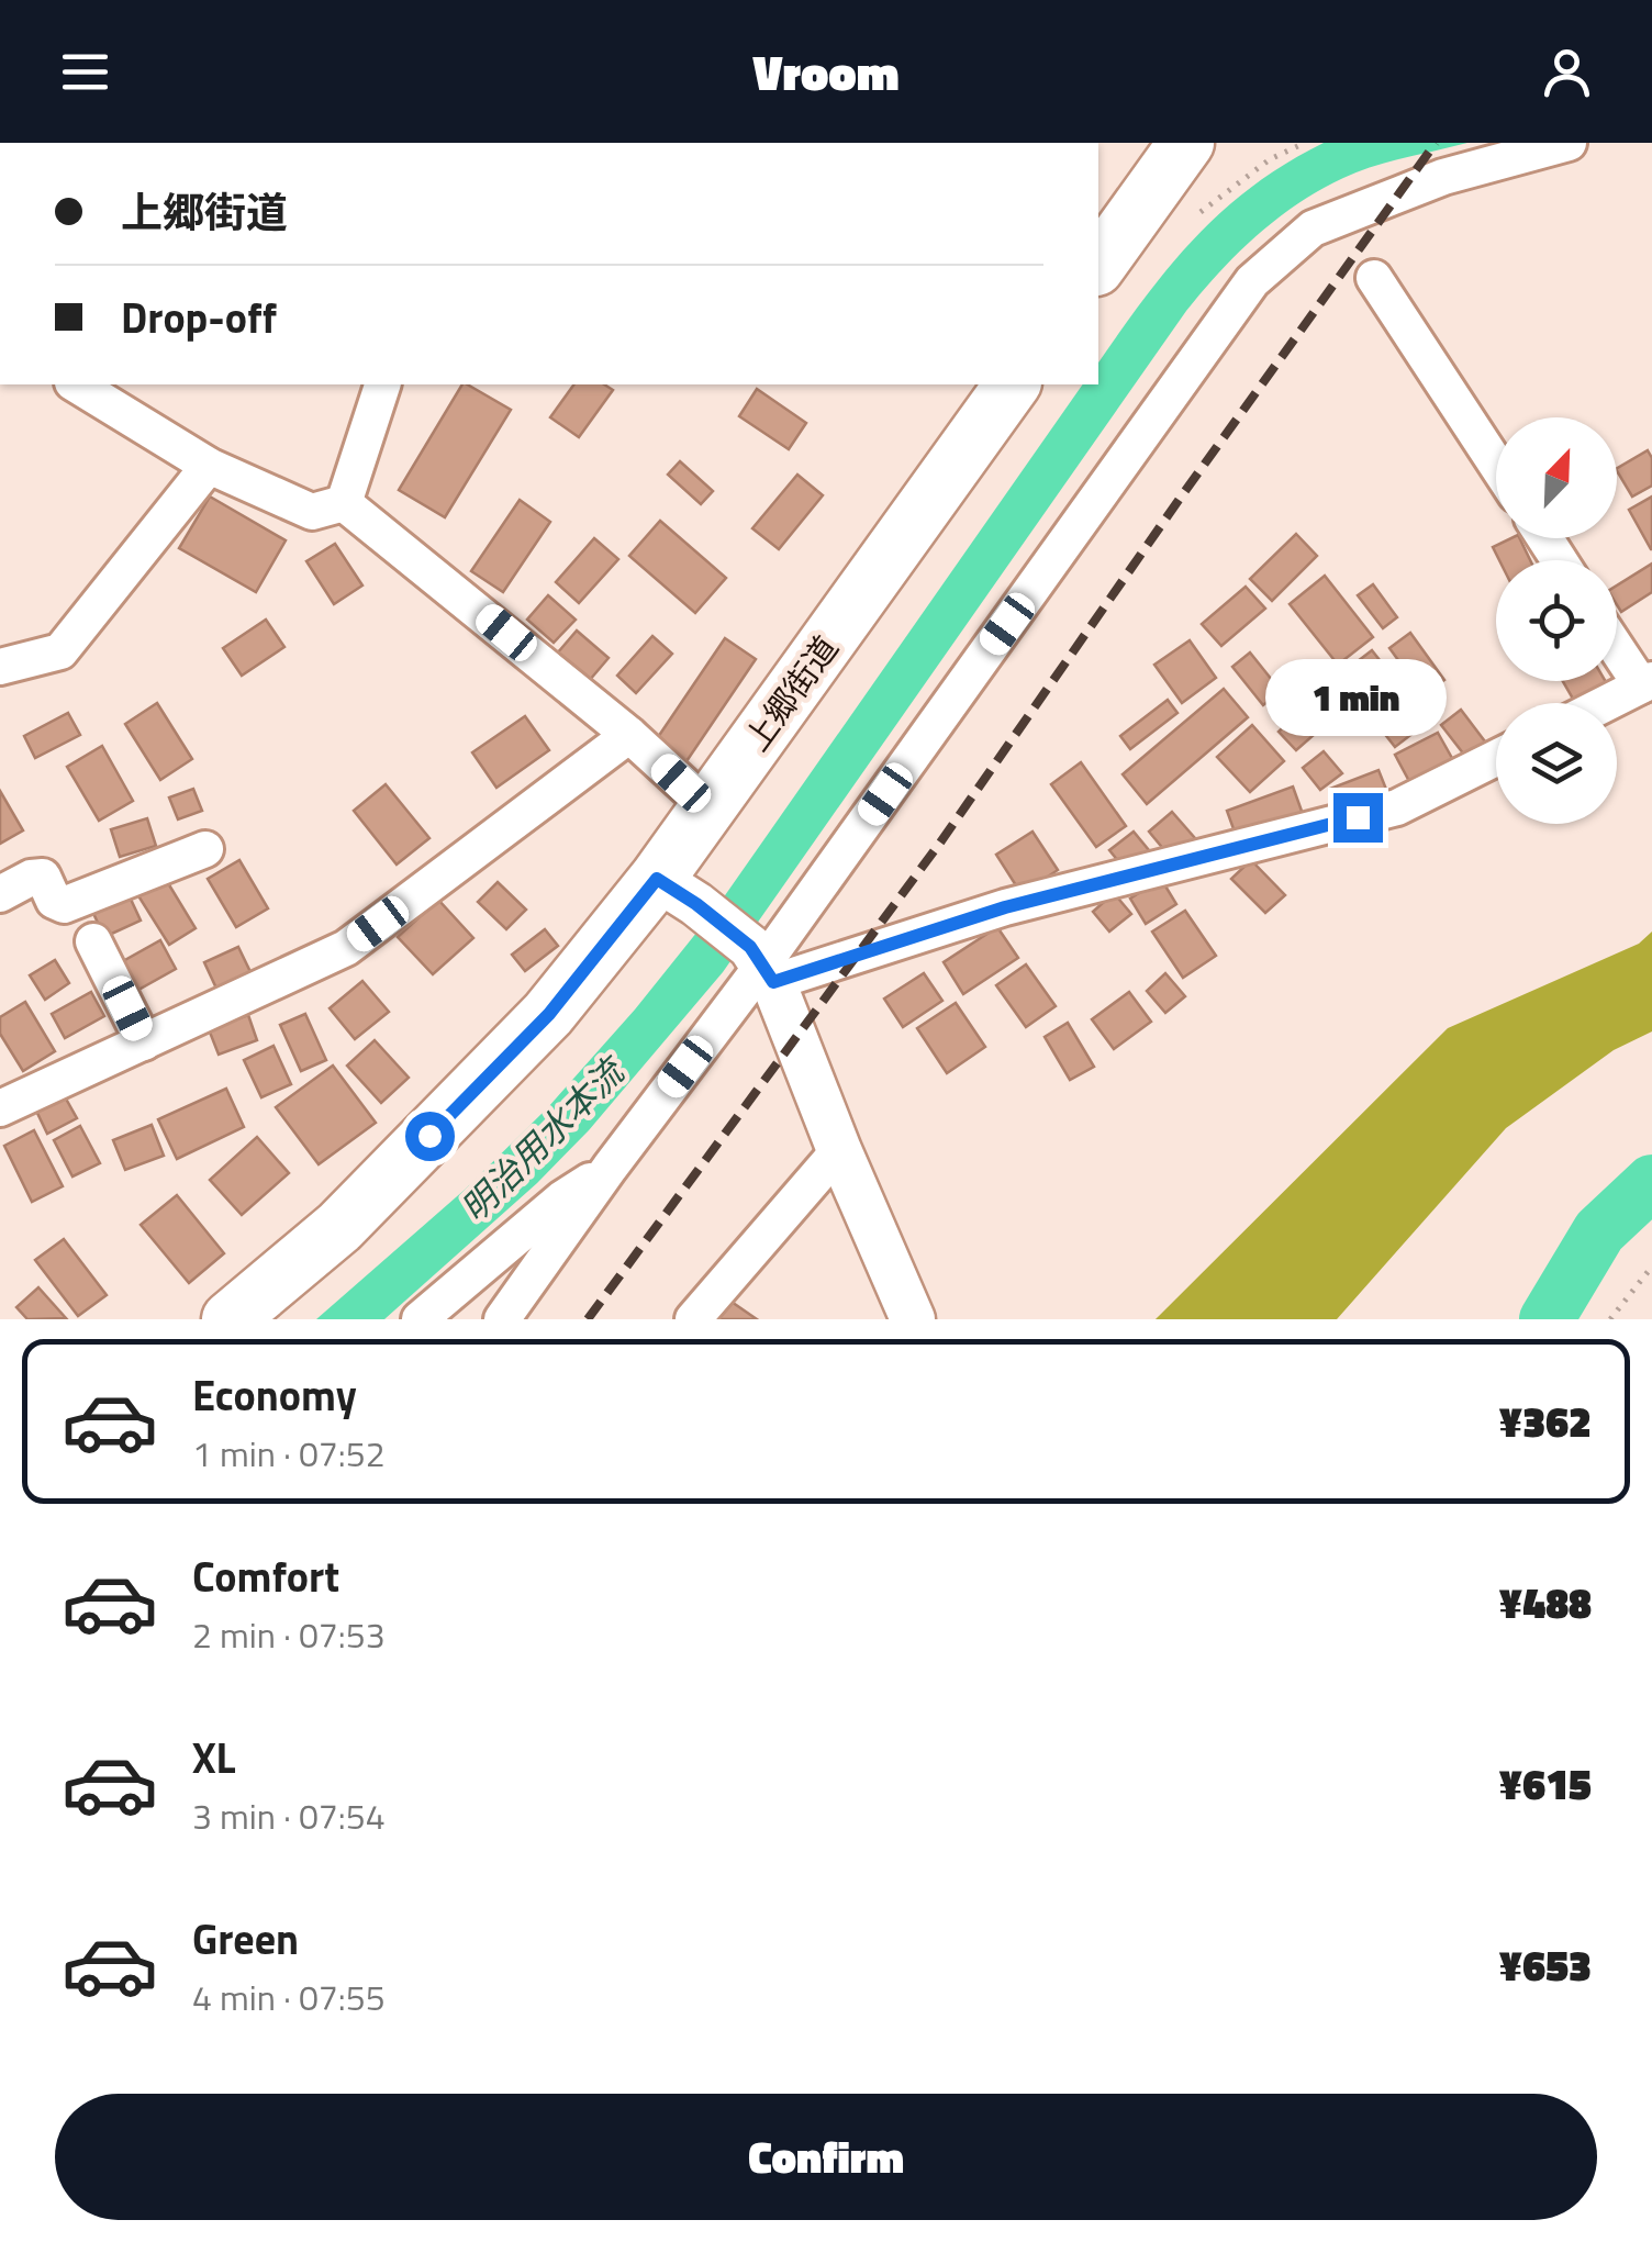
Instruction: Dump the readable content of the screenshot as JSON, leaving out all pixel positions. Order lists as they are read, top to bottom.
{
  "streets": {
    "main road": ["上郷街道"]
  },
  "water": ["明治用水本流"],
  "north": "top right",
  "page": {
    "header": "Vroom",
    "banner": ["上郷街道", "Drop-off"],
    "bubble": "1 min",
    "list": [
      {
        "name": "Economy",
        "note": "1 min · 07:52",
        "value": "¥362"
      },
      {
        "name": "Comfort",
        "note": "2 min · 07:53",
        "value": "¥488"
      },
      {
        "name": "XL",
        "note": "3 min · 07:54",
        "value": "¥615"
      },
      {
        "name": "Green",
        "note": "4 min · 07:55",
        "value": "¥653"
      }
    ],
    "buttons": "Confirm"
  }
}
